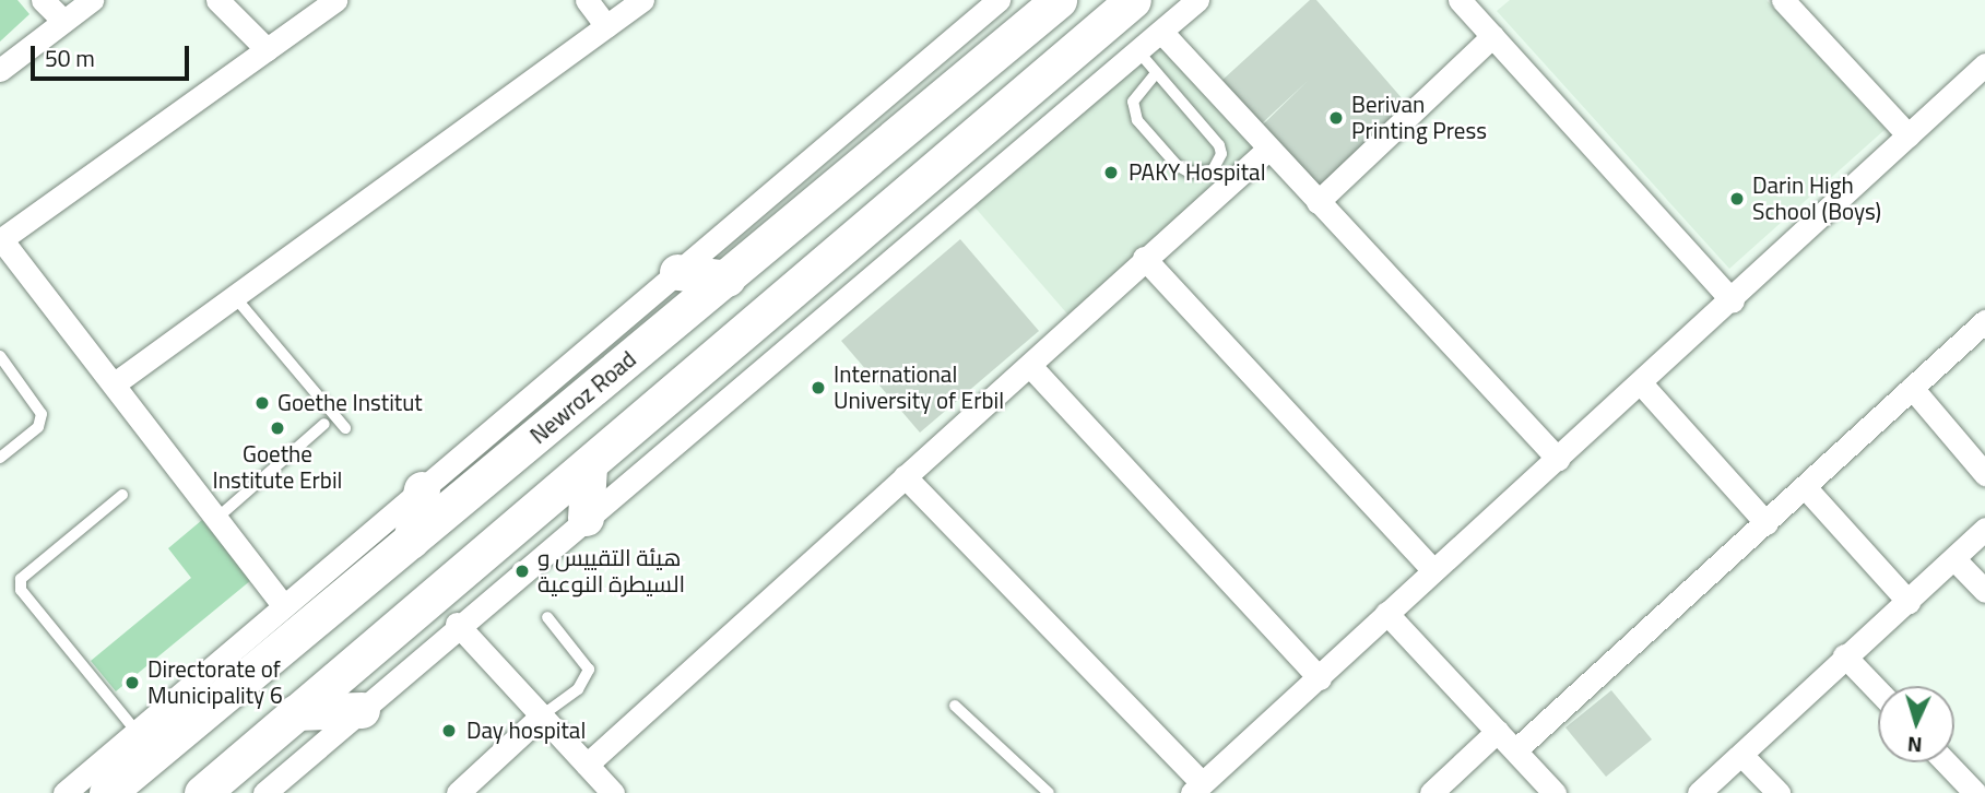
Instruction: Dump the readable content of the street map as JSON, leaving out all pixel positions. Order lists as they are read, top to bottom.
{
  "streets": {
    "main road": ["Newroz Road"]
  },
  "places": [
    "Berivan Printing Press",
    "PAKY Hospital",
    "Darin High School (Boys)",
    "International University of Erbil",
    "Goethe Institut",
    "Goethe Institute Erbil",
    "هيئة التقييس و السيطرة النوعية",
    "Directorate of Municipality 6",
    "Day hospital"
  ],
  "scale_bar": "50 m",
  "north": "bottom"
}
